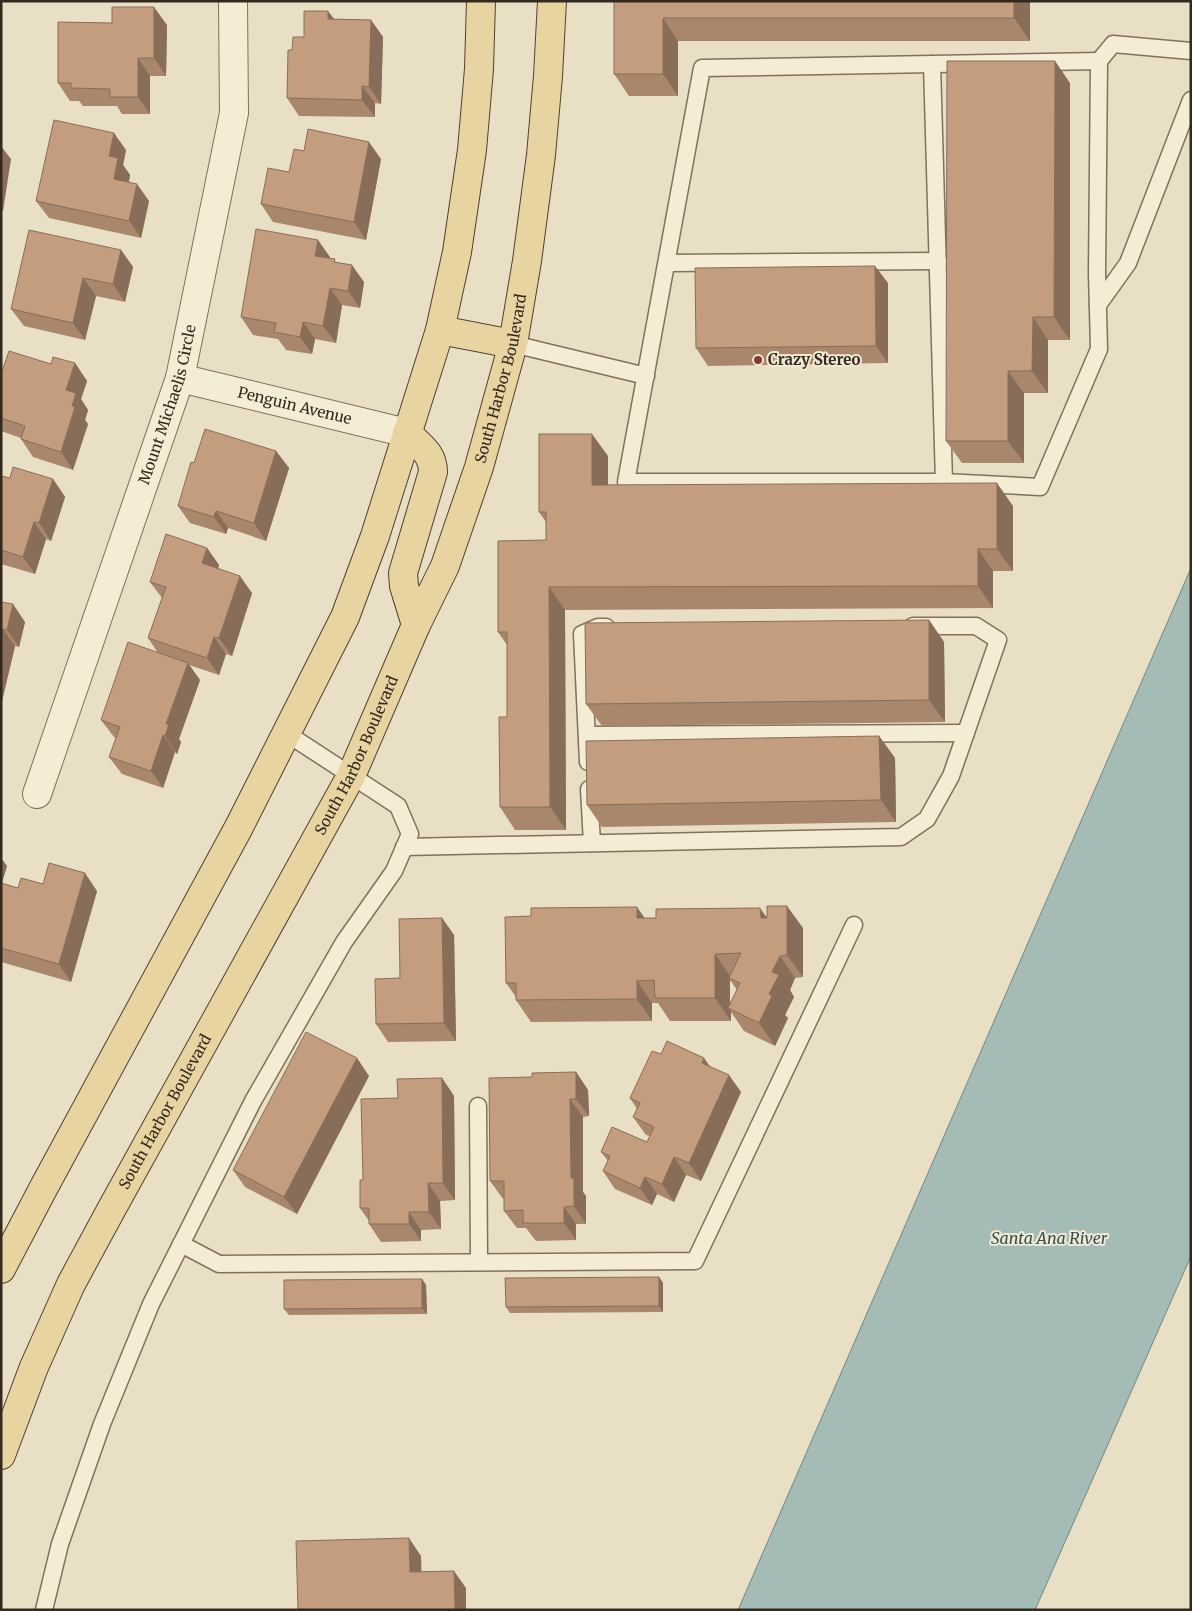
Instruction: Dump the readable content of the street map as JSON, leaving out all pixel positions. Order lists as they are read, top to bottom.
{
  "streets": {
    "main road": ["South Harbor Boulevard"],
    "street": ["Mount Michaelis Circle", "Penguin Avenue"]
  },
  "crossings": [
    ["Mount Michaelis Circle", "Penguin Avenue"]
  ],
  "water": ["Santa Ana River"],
  "places": ["Crazy Stereo"]
}
